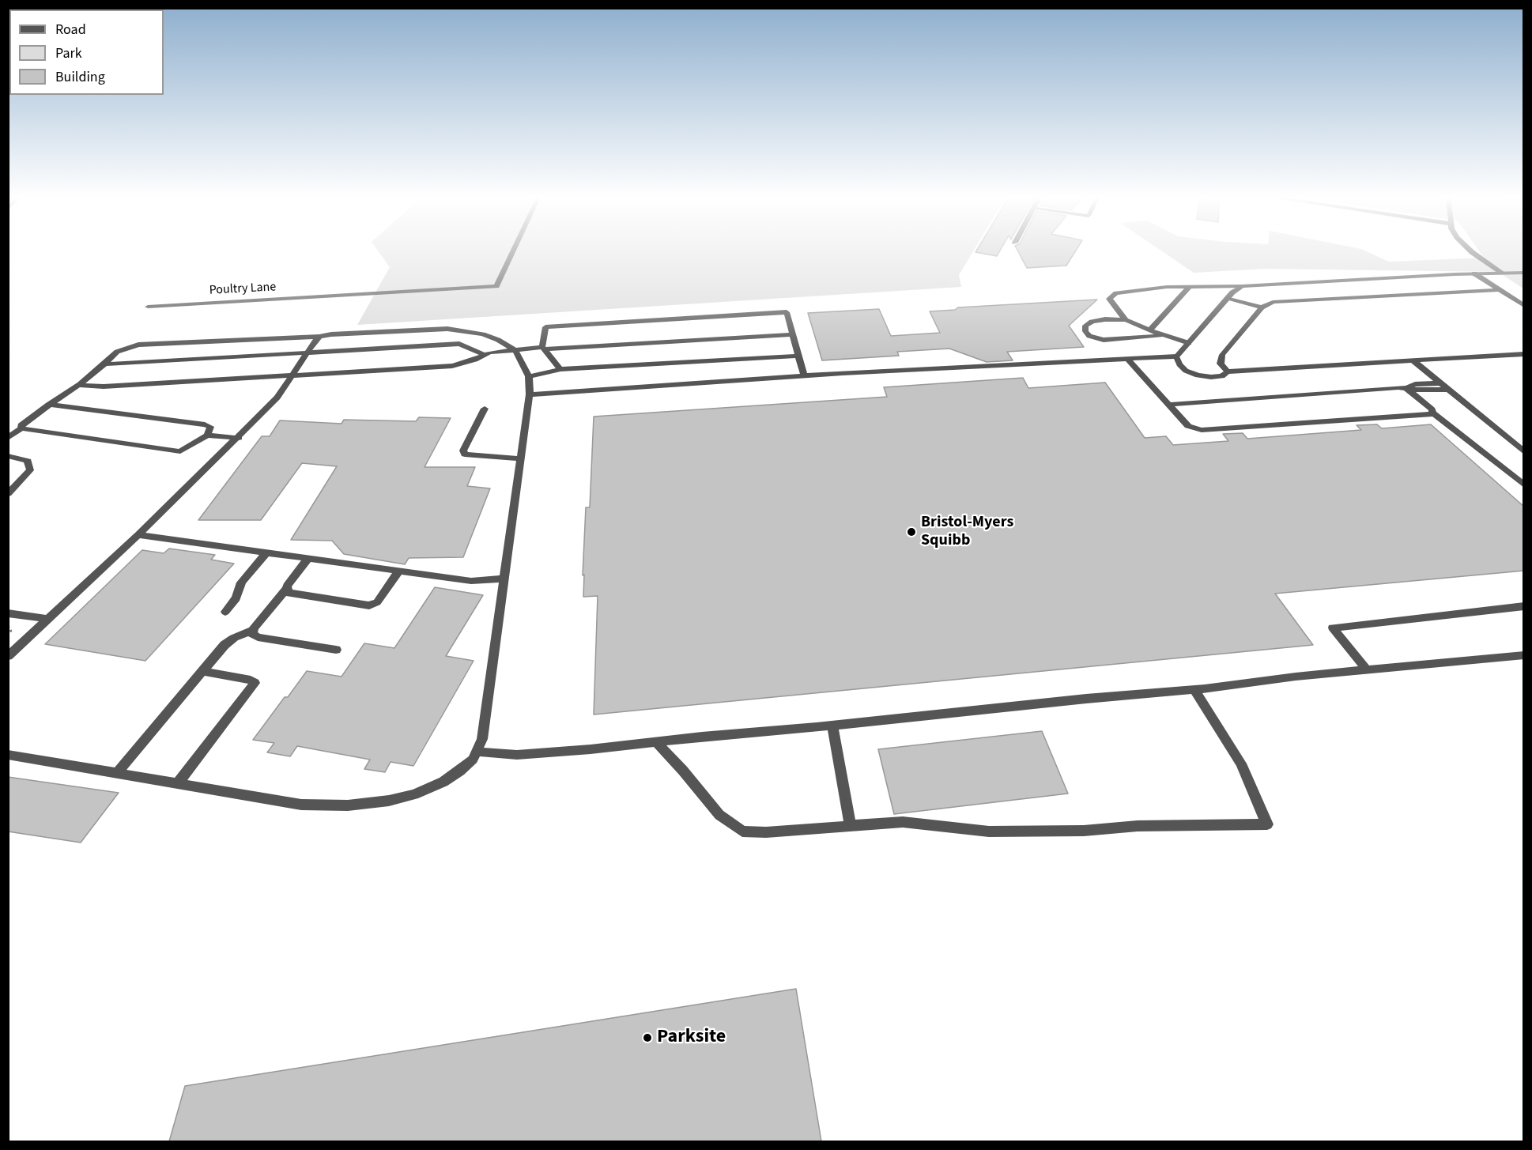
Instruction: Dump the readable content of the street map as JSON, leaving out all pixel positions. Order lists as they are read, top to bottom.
{
  "streets": {
    "street": ["Poultry Lane"]
  },
  "places": ["Bristol-Myers Squibb", "Parksite"],
  "legend": ["Road", "Park", "Building"]
}
